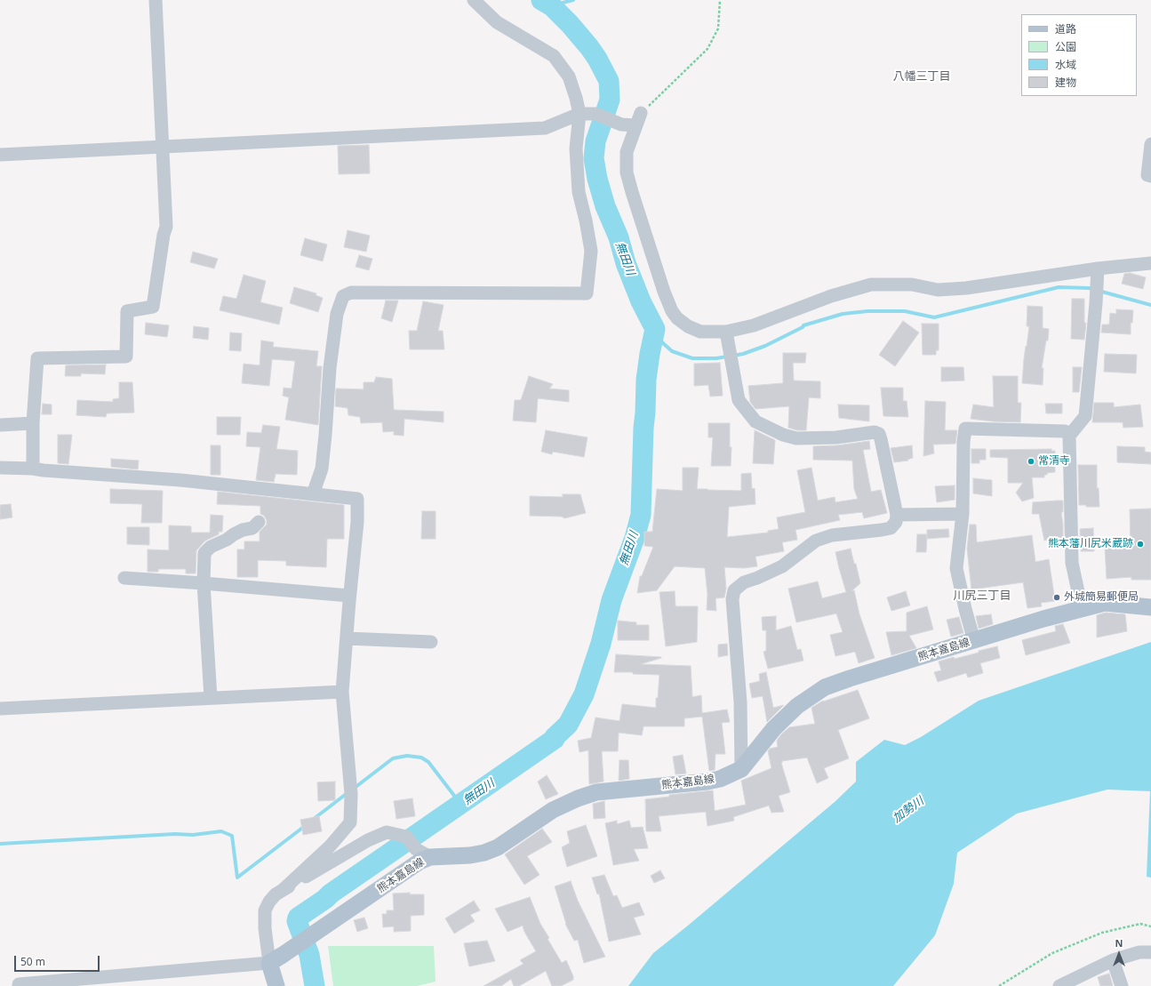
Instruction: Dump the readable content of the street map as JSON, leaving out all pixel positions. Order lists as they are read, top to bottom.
{
  "streets": {
    "main road": ["熊本嘉島線"]
  },
  "districts": ["八幡三丁目", "川尻三丁目"],
  "water": ["無田川", "加勢川"],
  "places": ["常清寺", "熊本藩川尻米蔵跡", "外城簡易郵便局"],
  "legend": [
    "道路",
    "公園",
    "水域",
    "建物"
  ],
  "scale_bar": "50 m",
  "north": "top"
}
